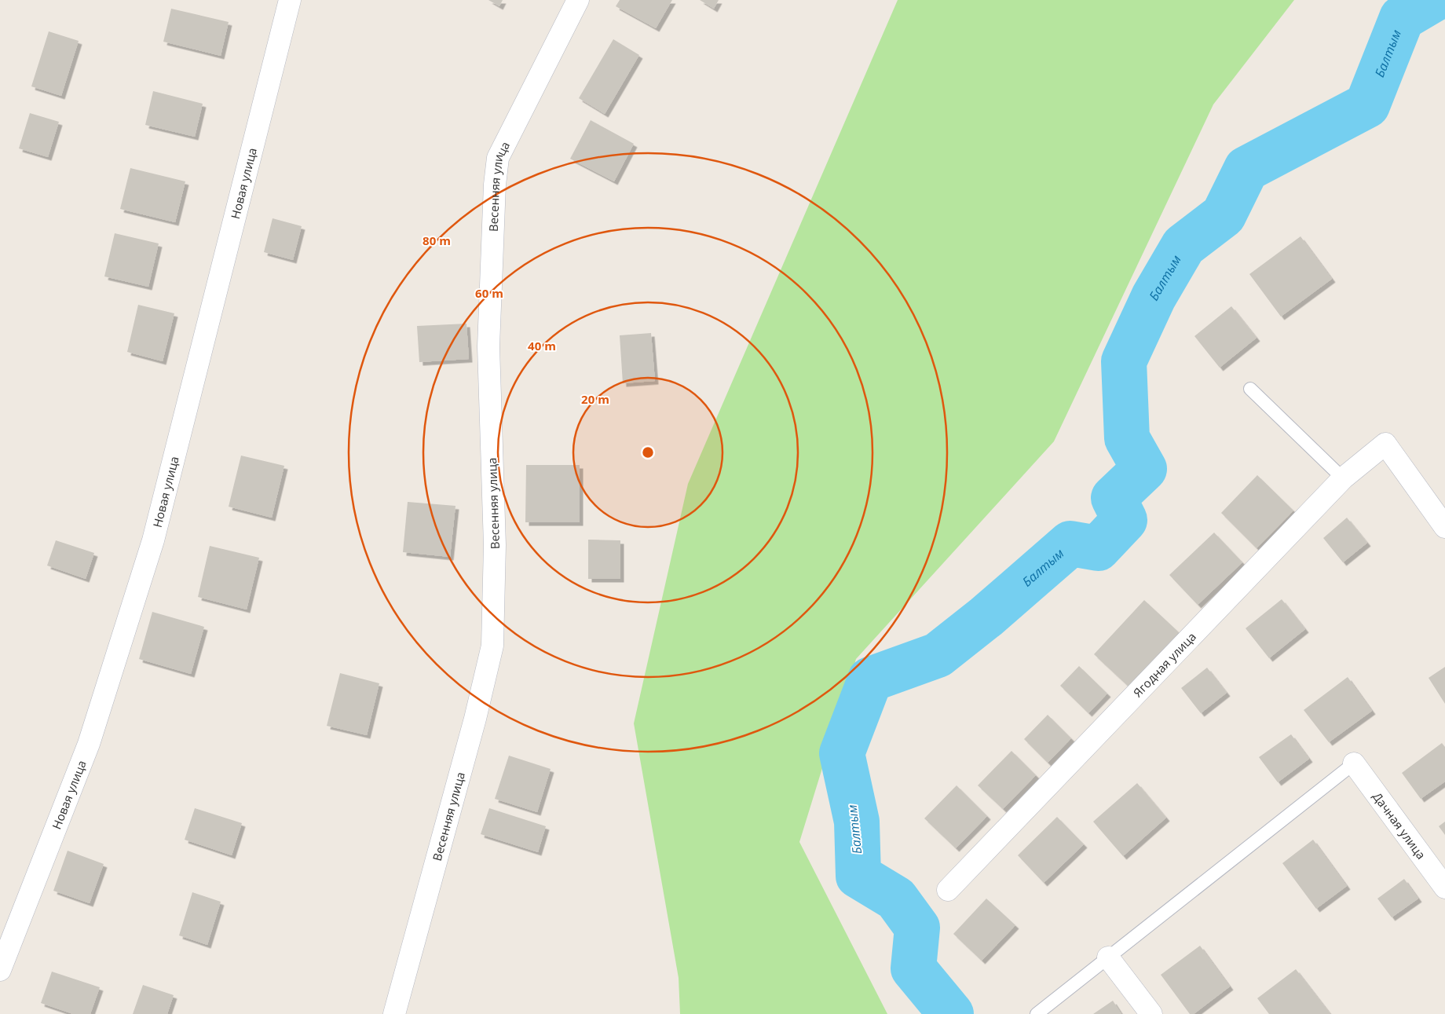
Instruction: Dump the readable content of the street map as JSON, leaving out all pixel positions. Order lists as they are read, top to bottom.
{
  "streets": {
    "street": [
      "Новая улица",
      "Весенняя улица",
      "Ягодная улица",
      "Дачная улица"
    ]
  },
  "water": ["Балтым"],
  "rings": [
    "80 m",
    "60 m",
    "40 m",
    "20 m"
  ]
}
